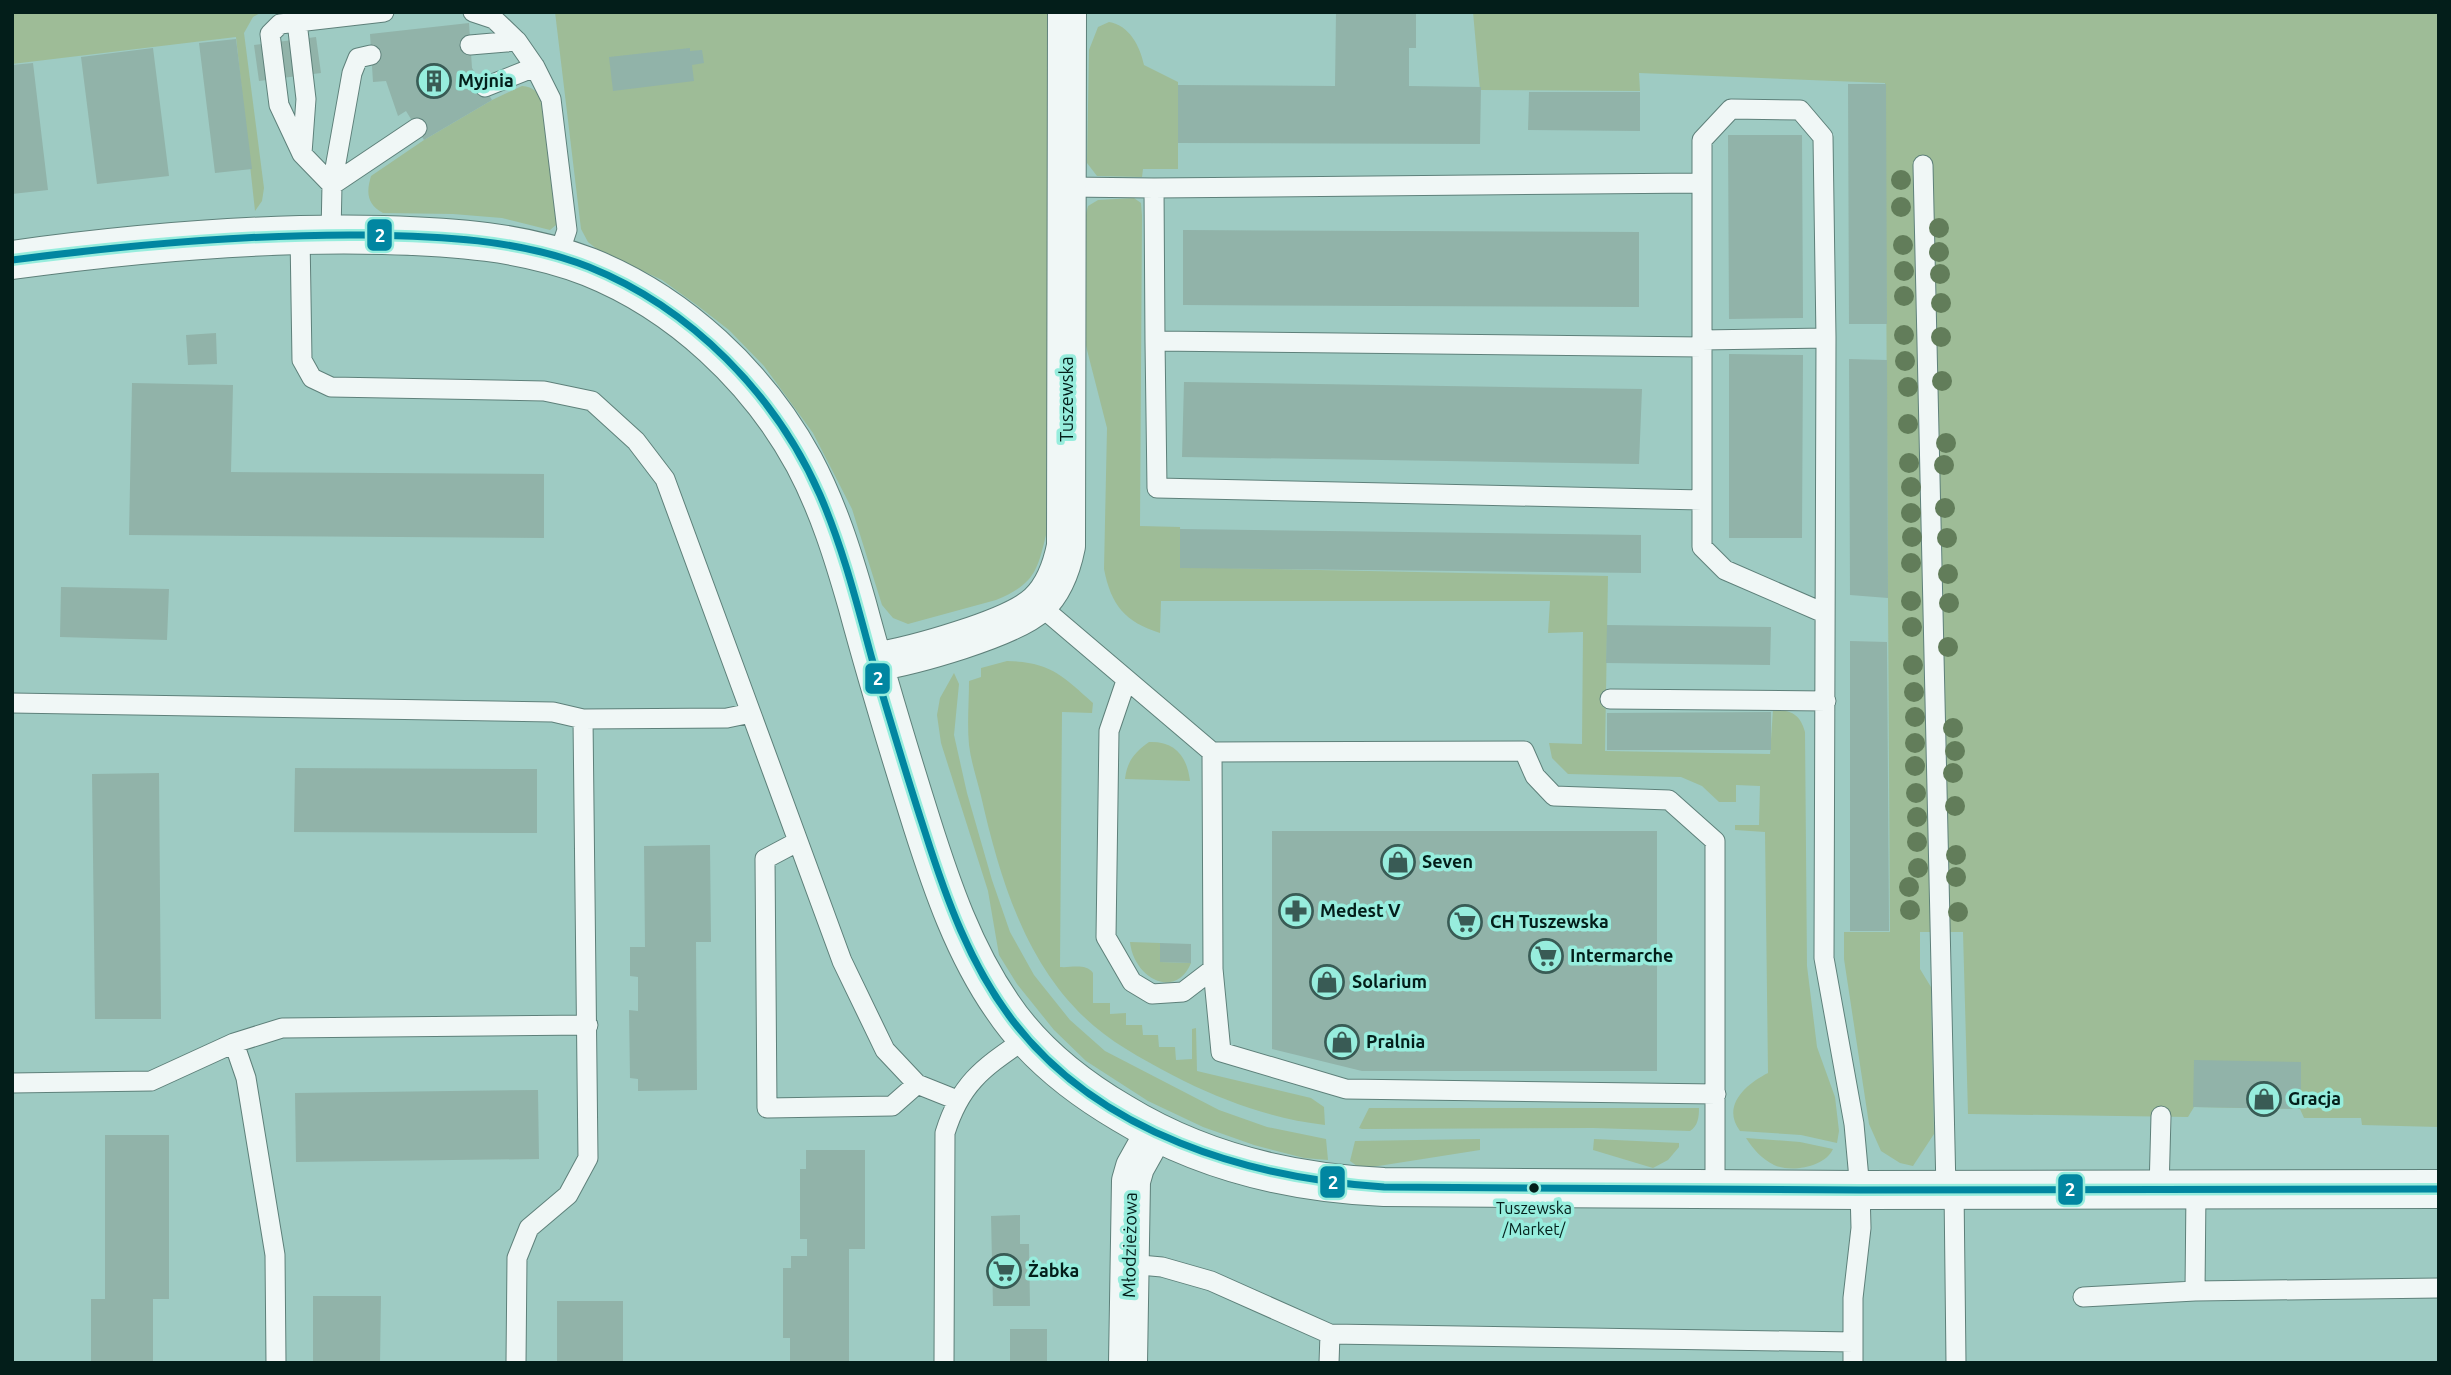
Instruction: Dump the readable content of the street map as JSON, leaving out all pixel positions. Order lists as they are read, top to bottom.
{
  "streets": {
    "street": ["Tuszewska", "Młodzieżowa"]
  },
  "places": {
    "building": ["Myjnia"],
    "shop": [
      "Seven",
      "Solarium",
      "Pralnia",
      "Gracja"
    ],
    "pharmacy": ["Medest V"],
    "supermarket": ["CH Tuszewska", "Intermarche", "Żabka"],
    "other": ["Tuszewska /Market/"]
  },
  "lines": ["transit line 2"]
}
